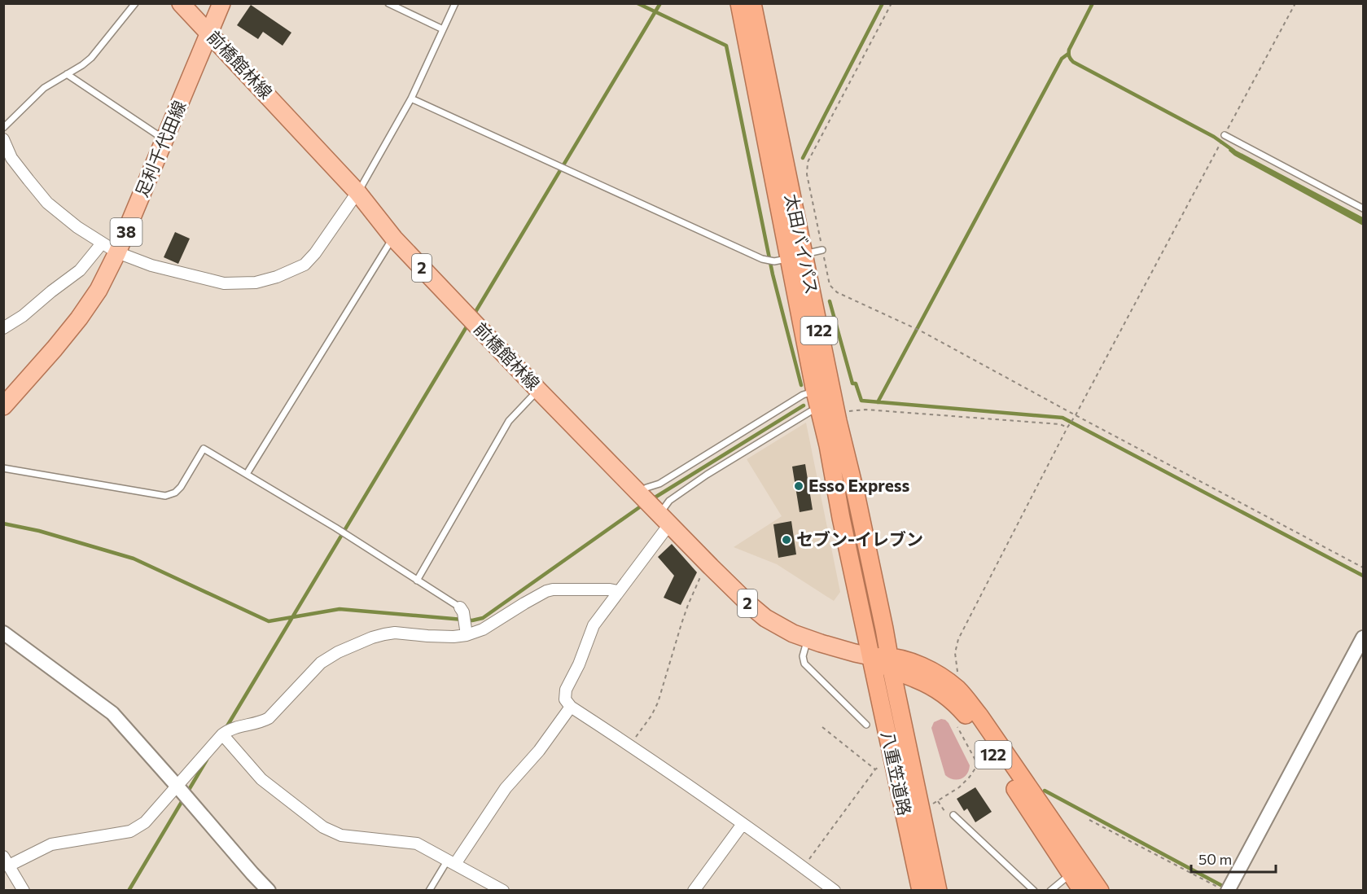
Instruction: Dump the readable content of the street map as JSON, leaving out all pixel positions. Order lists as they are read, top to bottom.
{
  "streets": {
    "highway": ["太田バイパス", "122", "八重笠道路"],
    "main road": [
      "前橋館林線",
      "足利千代田線",
      "38",
      "2"
    ]
  },
  "crossings": [
    ["前橋館林線", "足利千代田線"],
    ["前橋館林線", "太田バイパス"],
    ["前橋館林線", "122"],
    ["前橋館林線", "八重笠道路"],
    ["太田バイパス", "122"],
    ["太田バイパス", "八重笠道路"],
    ["122", "八重笠道路"]
  ],
  "places": ["Esso Express", "セブン-イレブン"],
  "scale_bar": "50 m"
}
